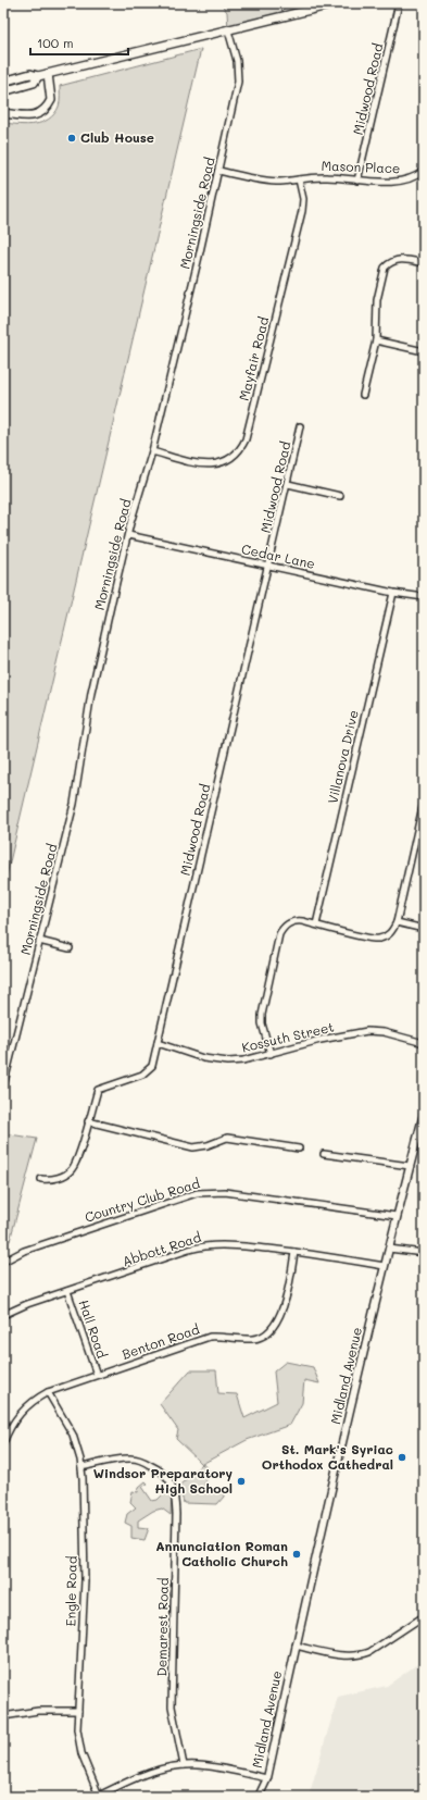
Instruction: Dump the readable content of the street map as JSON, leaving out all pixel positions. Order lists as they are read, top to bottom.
{
  "streets": {
    "street": [
      "Midwood Road",
      "Mason Place",
      "Morningside Road",
      "Mayfair Road",
      "Cedar Lane",
      "Villanova Drive",
      "Kossuth Street",
      "Country Club Road",
      "Abbott Road",
      "Hall Road",
      "Benton Road",
      "Midland Avenue",
      "Engle Road",
      "Demarest Road"
    ]
  },
  "crossings": [
    ["Midwood Road", "Mason Place"],
    ["Midwood Road", "Cedar Lane"],
    ["Midwood Road", "Kossuth Street"],
    ["Mason Place", "Morningside Road"],
    ["Mason Place", "Mayfair Road"],
    ["Morningside Road", "Mayfair Road"],
    ["Morningside Road", "Cedar Lane"],
    ["Cedar Lane", "Villanova Drive"],
    ["Country Club Road", "Midland Avenue"],
    ["Abbott Road", "Hall Road"],
    ["Abbott Road", "Benton Road"],
    ["Abbott Road", "Midland Avenue"],
    ["Hall Road", "Benton Road"],
    ["Benton Road", "Engle Road"],
    ["Engle Road", "Demarest Road"]
  ],
  "places": [
    "Club House",
    "St. Mark's Syriac Orthodox Cathedral",
    "Windsor Preparatory High School",
    "Annunciation Roman Catholic Church"
  ],
  "scale_bar": "100 m"
}
